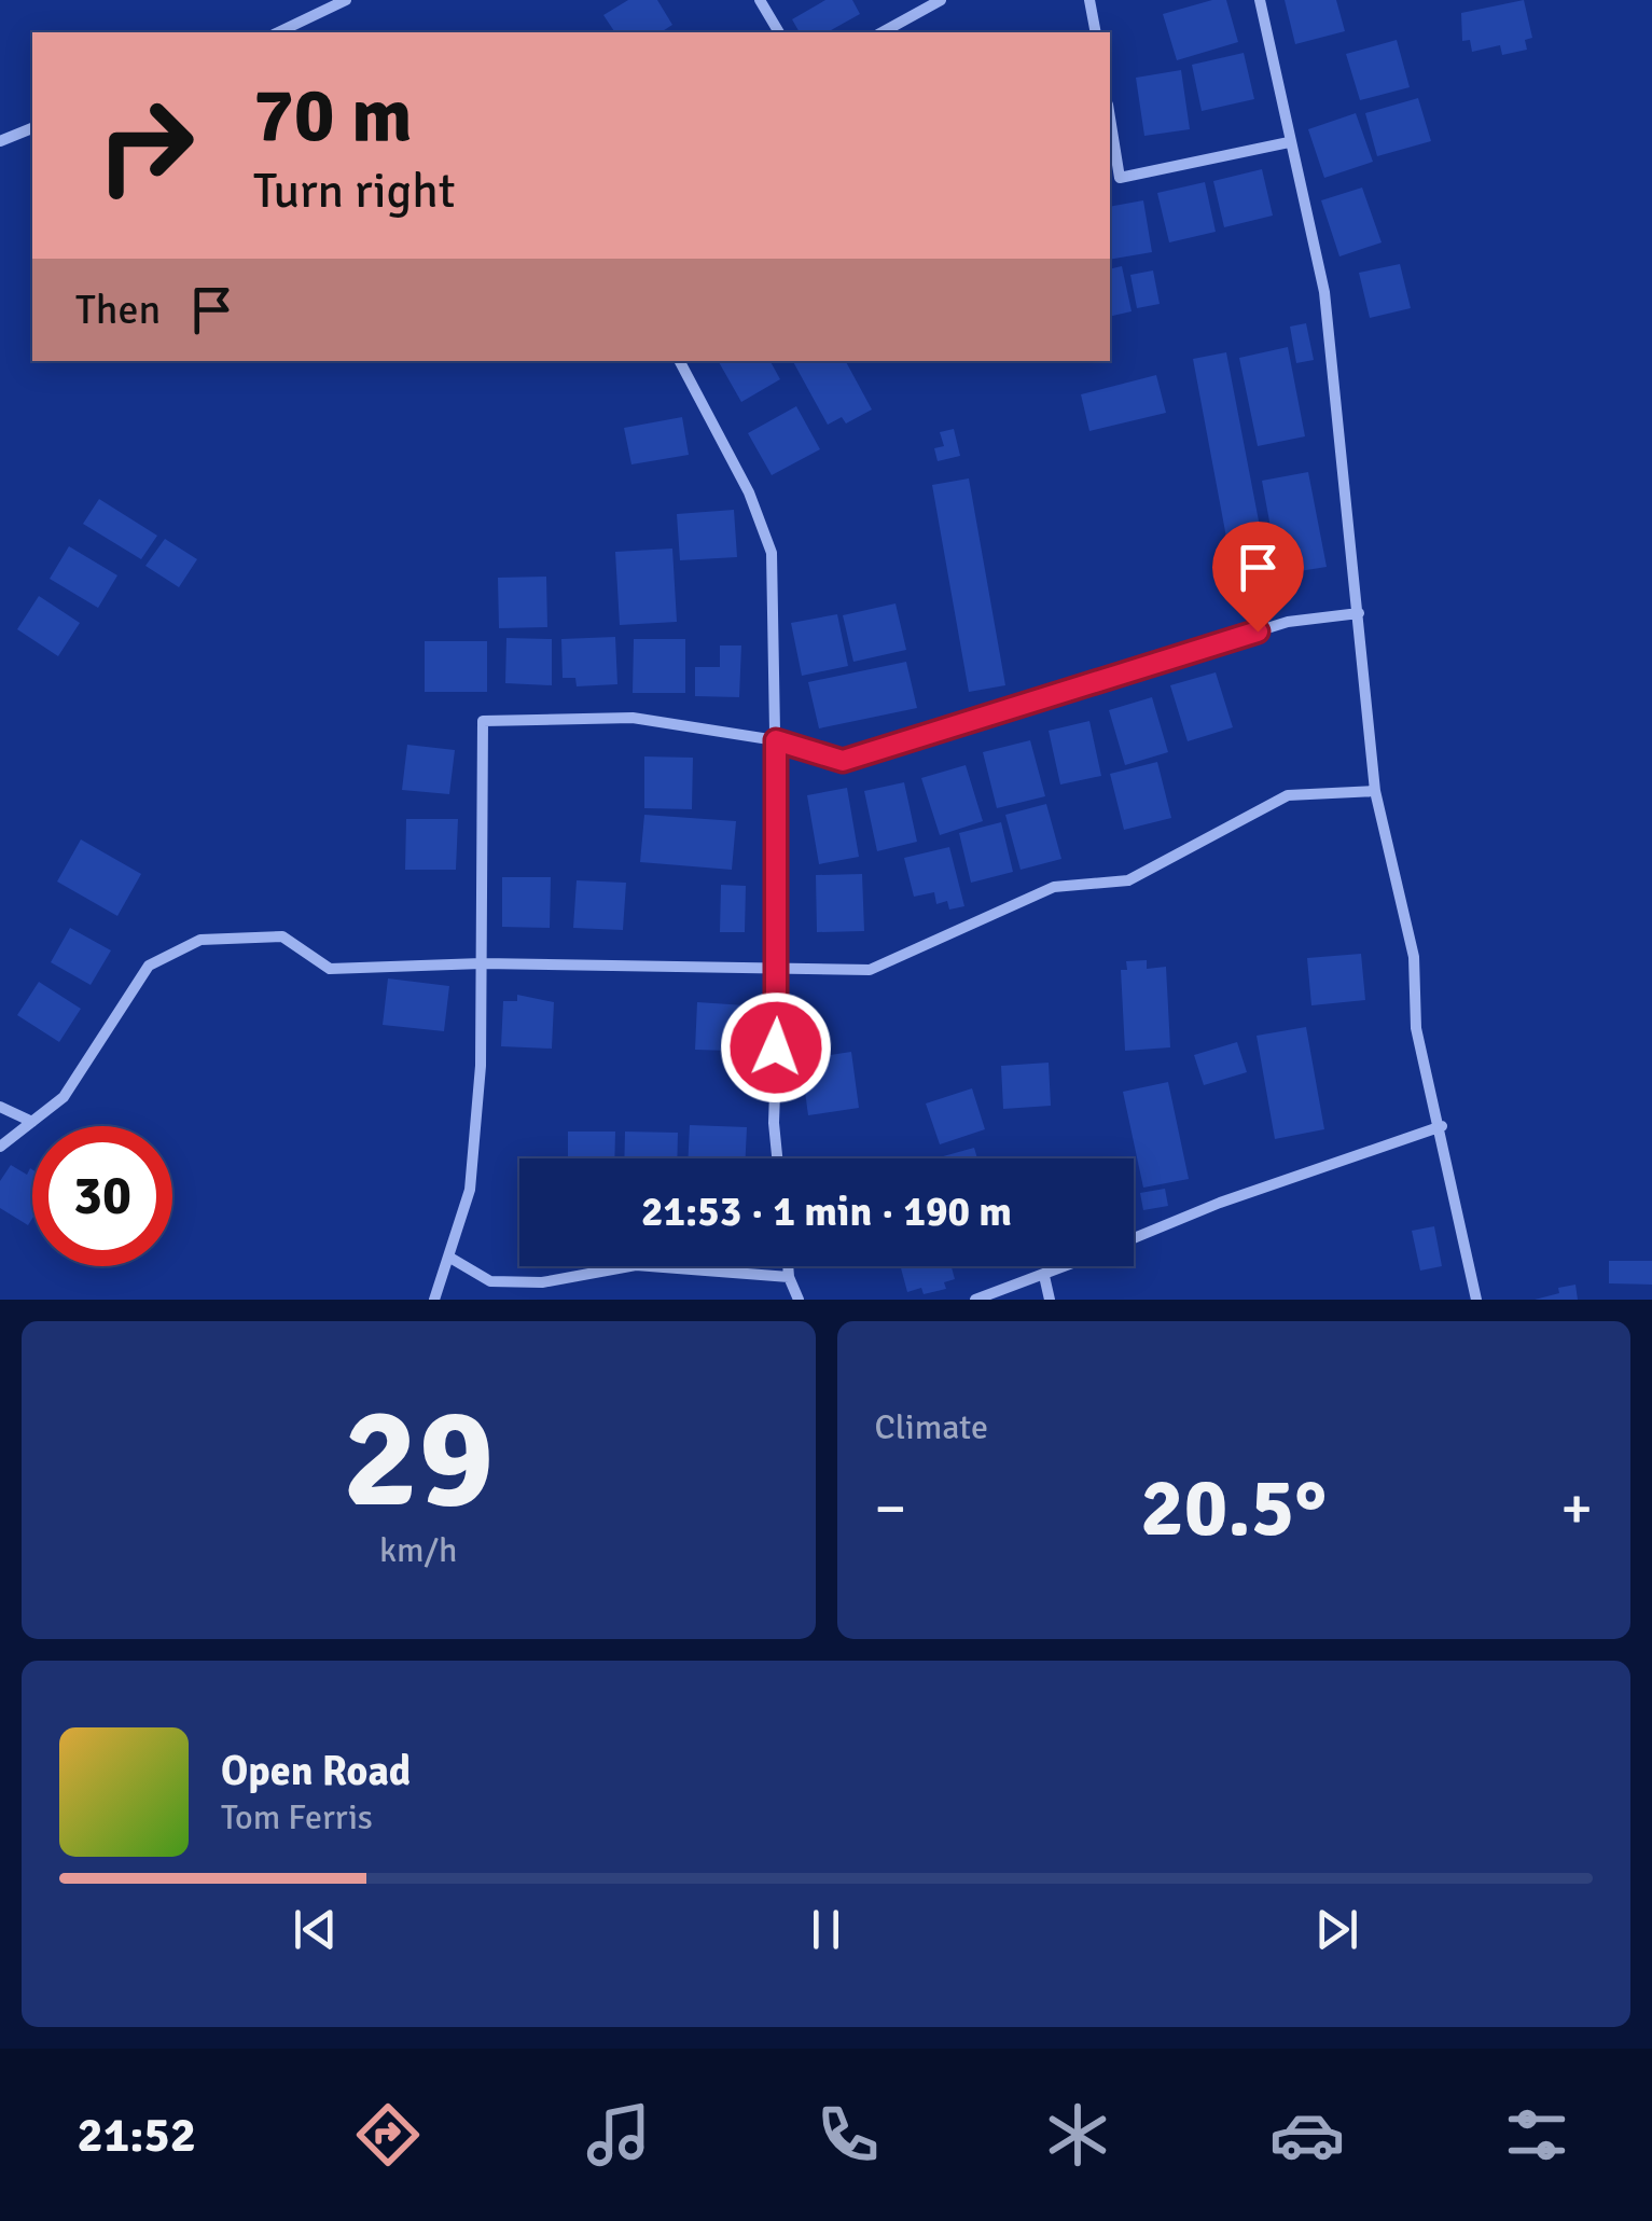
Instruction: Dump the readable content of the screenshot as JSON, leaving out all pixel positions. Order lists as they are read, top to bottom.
{
  "page": {
    "turn": ["70 m", "Turn right"],
    "then": "Then",
    "limit": "30",
    "trip": "21:53 · 1 min · 190 m",
    "tile": [
      ["29", "km/h"],
      "Climate"
    ],
    "heat": ["−", "20.5°", "+"],
    "song": ["Open Road", "Tom Ferris"],
    "tabs": "21:52"
  }
}
